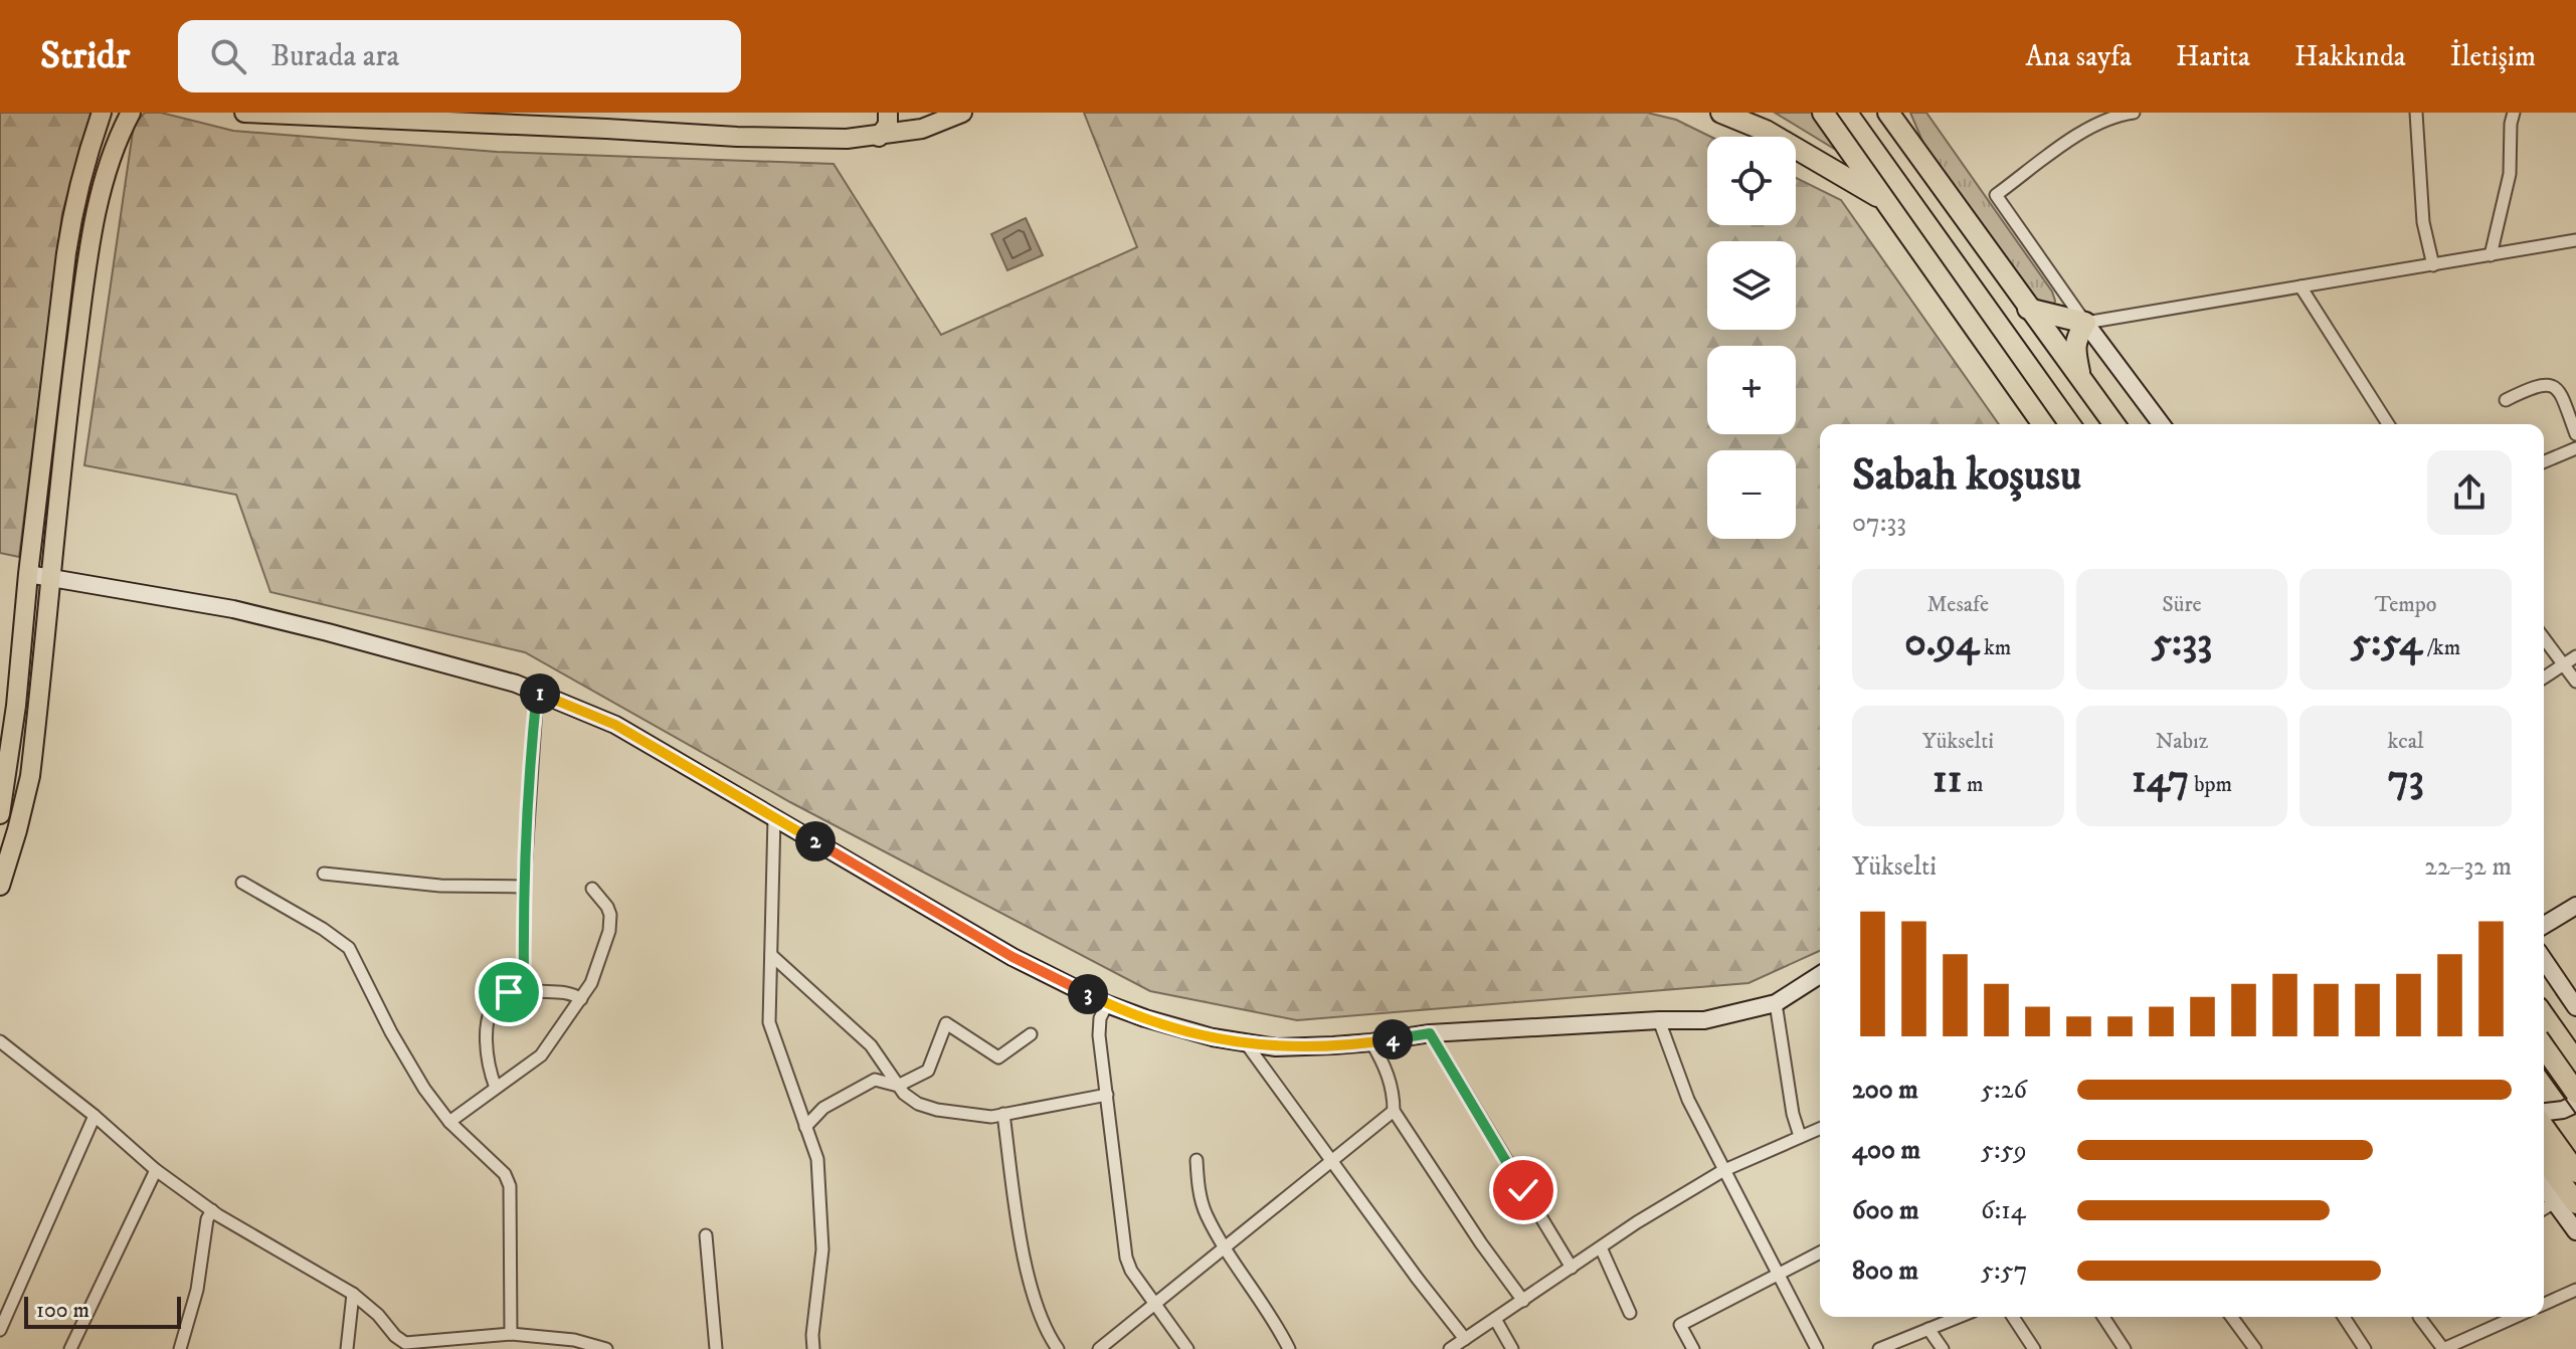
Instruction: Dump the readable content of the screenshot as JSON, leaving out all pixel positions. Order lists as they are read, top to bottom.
{
  "scale_bar": "100 m",
  "page": {
    "header": "Stridr",
    "search": "Burada ara",
    "nav": [
      "Ana sayfa",
      "Harita",
      "Hakkında",
      "İletişim"
    ],
    "map_buttons": ["+", "−"],
    "heading": ["Sabah koşusu", "07:33"],
    "stats": [
      ["Mesafe", "0.94 km"],
      ["Süre", "5:33"],
      ["Tempo", "5:54 /km"],
      ["Yükselti", "11 m"],
      ["Nabız", "147 bpm"],
      ["kcal", "73"]
    ],
    "pins": [
      "1",
      "2",
      "3",
      "4"
    ],
    "chart": ["Yükselti", "22–32 m"],
    "list": [
      {
        "name": "200 m",
        "note": "5:26"
      },
      {
        "name": "400 m",
        "note": "5:59"
      },
      {
        "name": "600 m",
        "note": "6:14"
      },
      {
        "name": "800 m",
        "note": "5:57"
      }
    ],
    "scale": "100 m"
  }
}
